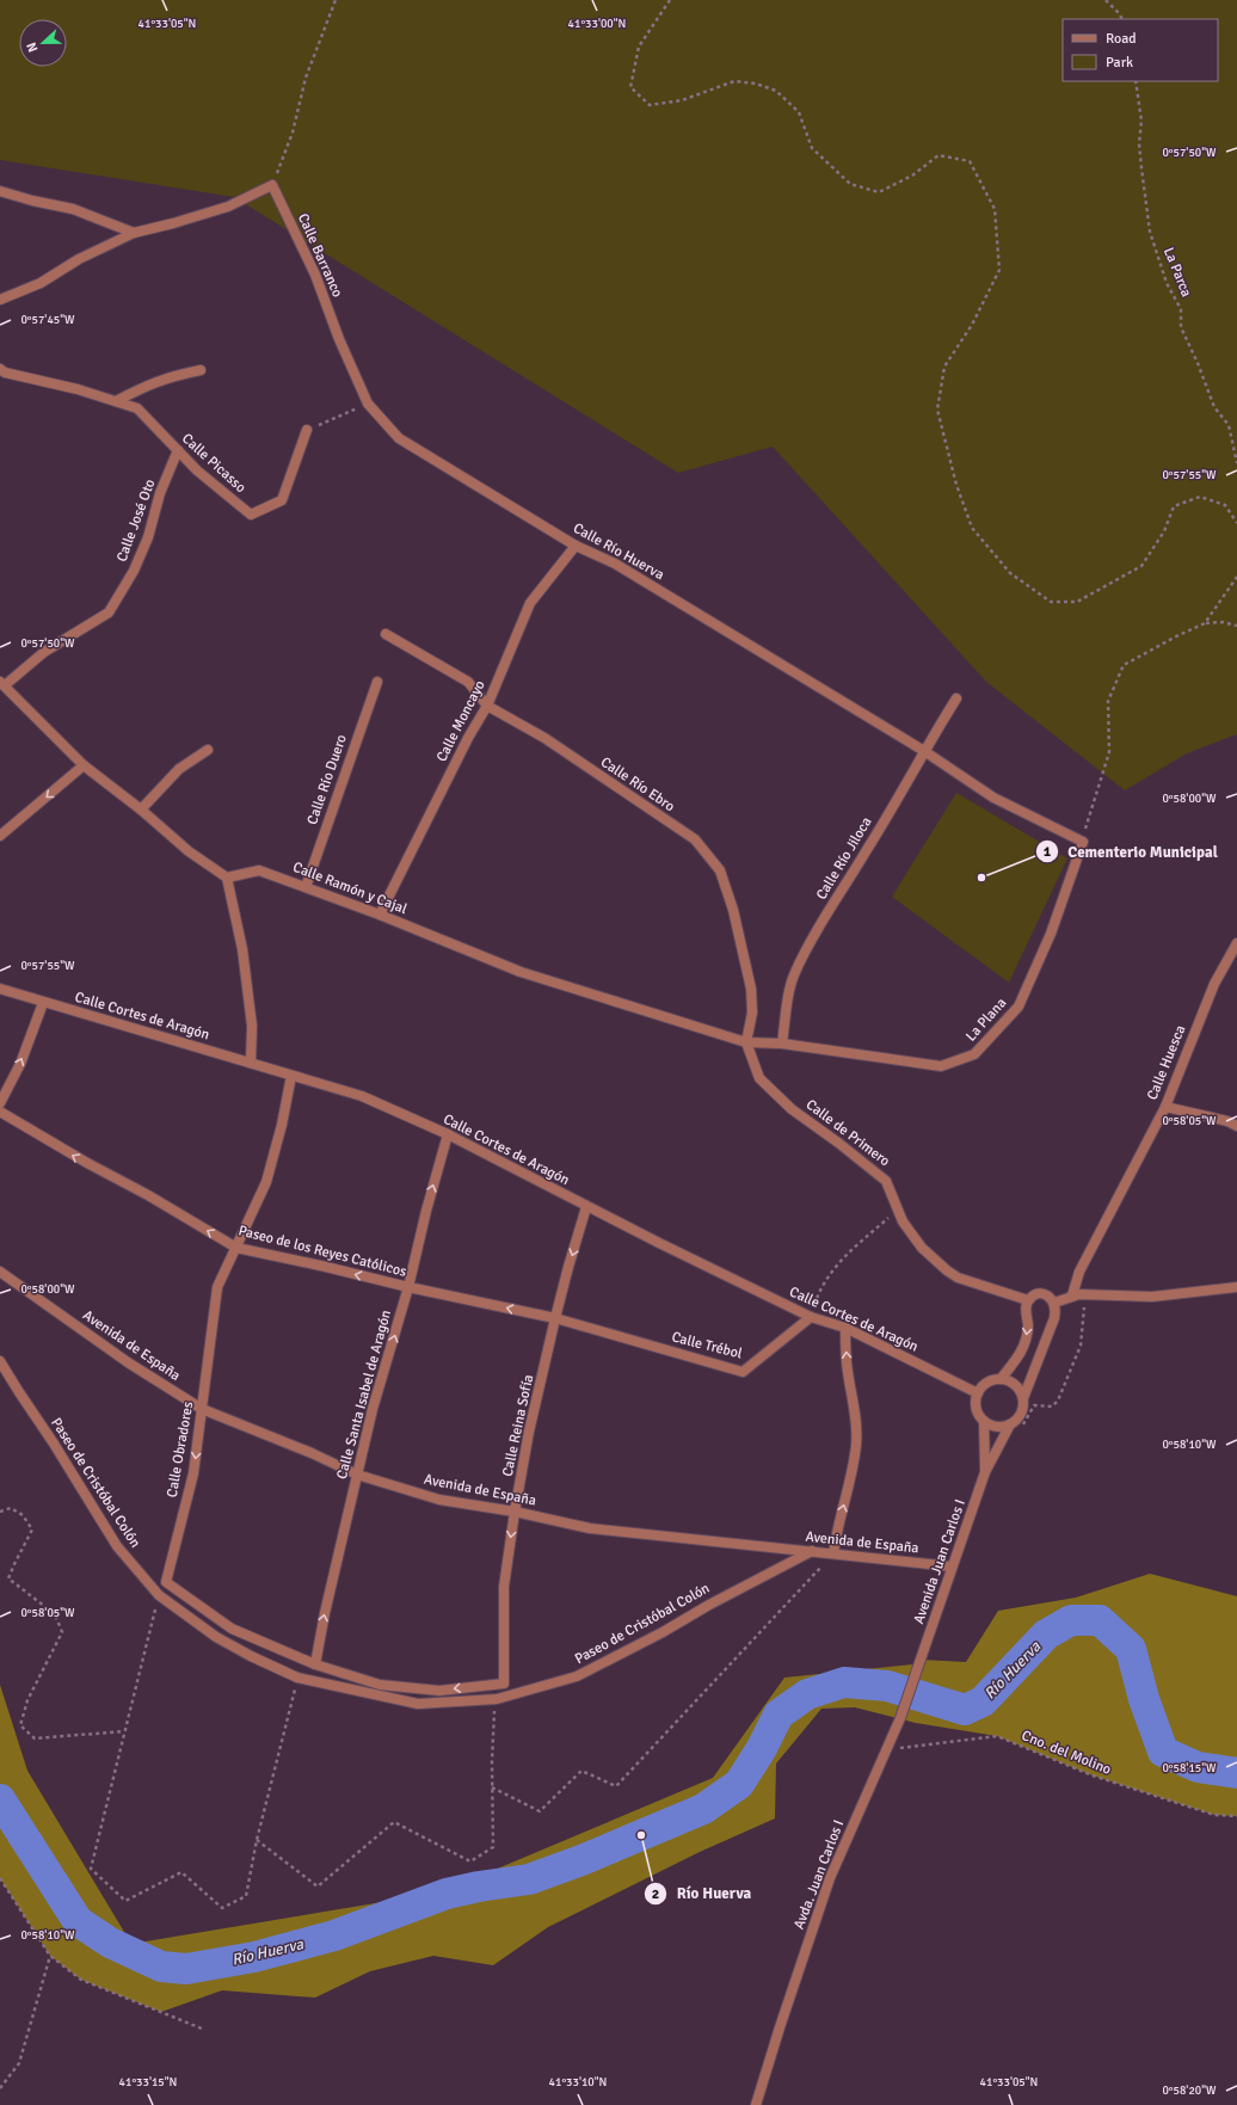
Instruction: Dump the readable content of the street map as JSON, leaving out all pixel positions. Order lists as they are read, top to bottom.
{
  "streets": {
    "street": [
      "Calle Barranco",
      "Calle Picasso",
      "Calle José Oto",
      "Calle Río Huerva",
      "Calle Moncayo",
      "Calle Río Duero",
      "Calle Río Ebro",
      "Calle Río Jiloca",
      "Calle Ramón y Cajal",
      "Calle Cortes de Aragón",
      "La Plana",
      "Calle Huesca",
      "Calle de Primero",
      "Paseo de los Reyes Católicos",
      "Avenida de España",
      "Calle Trébol",
      "Calle Santa Isabel de Aragón",
      "Calle Reina Sofía",
      "Calle Obradores",
      "Paseo de Cristóbal Colón",
      "Avenida Juan Carlos I",
      "Avda. Juan Carlos I"
    ],
    "path": ["La Parca", "Cno. del Molino"]
  },
  "crossings": [
    ["Calle Barranco", "Calle Río Huerva"],
    ["Calle Picasso", "Calle José Oto"],
    ["Calle Río Huerva", "Calle Moncayo"],
    ["Calle Río Huerva", "Calle Río Jiloca"],
    ["Calle Río Huerva", "La Plana"],
    ["Calle Moncayo", "Calle Río Ebro"],
    ["Calle Moncayo", "Calle Ramón y Cajal"],
    ["Calle Río Duero", "Calle Ramón y Cajal"],
    ["Calle Río Ebro", "Calle Ramón y Cajal"],
    ["Calle Río Ebro", "La Plana"],
    ["Calle Río Ebro", "Calle de Primero"],
    ["Calle Río Jiloca", "La Plana"],
    ["Calle Ramón y Cajal", "La Plana"],
    ["Calle Ramón y Cajal", "Calle de Primero"],
    ["Calle Cortes de Aragón", "Calle Trébol"],
    ["Calle Cortes de Aragón", "Calle Santa Isabel de Aragón"],
    ["Calle Cortes de Aragón", "Calle Reina Sofía"],
    ["Calle Cortes de Aragón", "Calle Obradores"],
    ["Calle Cortes de Aragón", "Avenida Juan Carlos I"],
    ["La Plana", "Calle de Primero"],
    ["Paseo de los Reyes Católicos", "Calle Trébol"],
    ["Paseo de los Reyes Católicos", "Calle Santa Isabel de Aragón"],
    ["Paseo de los Reyes Católicos", "Calle Reina Sofía"],
    ["Paseo de los Reyes Católicos", "Calle Obradores"],
    ["Avenida de España", "Calle Santa Isabel de Aragón"],
    ["Avenida de España", "Calle Reina Sofía"],
    ["Avenida de España", "Calle Obradores"],
    ["Avenida de España", "Paseo de Cristóbal Colón"],
    ["Avenida de España", "Avenida Juan Carlos I"],
    ["Calle Trébol", "Calle Reina Sofía"],
    ["Calle Santa Isabel de Aragón", "Calle Reina Sofía"],
    ["Calle Santa Isabel de Aragón", "Calle Obradores"],
    ["Calle Reina Sofía", "Calle Obradores"],
    ["Avenida Juan Carlos I", "Avda. Juan Carlos I"],
    ["Cno. del Molino", "Avda. Juan Carlos I"]
  ],
  "one_way": ["Paseo de los Reyes Católicos", "Calle Santa Isabel de Aragón", "Calle Obradores"],
  "water": ["Río Huerva"],
  "places": ["Cementerio Municipal", "Río Huerva"],
  "legend": ["Road", "Park"],
  "north": "left",
  "coordinates": [
    "41°33'05\"N",
    "41°33'00\"N",
    "0°57'50\"W",
    "0°57'45\"W",
    "0°57'55\"W",
    "0°58'00\"W",
    "0°58'05\"W",
    "0°58'10\"W",
    "0°58'15\"W",
    "41°33'15\"N",
    "41°33'10\"N",
    "0°58'20\"W"
  ]
}
